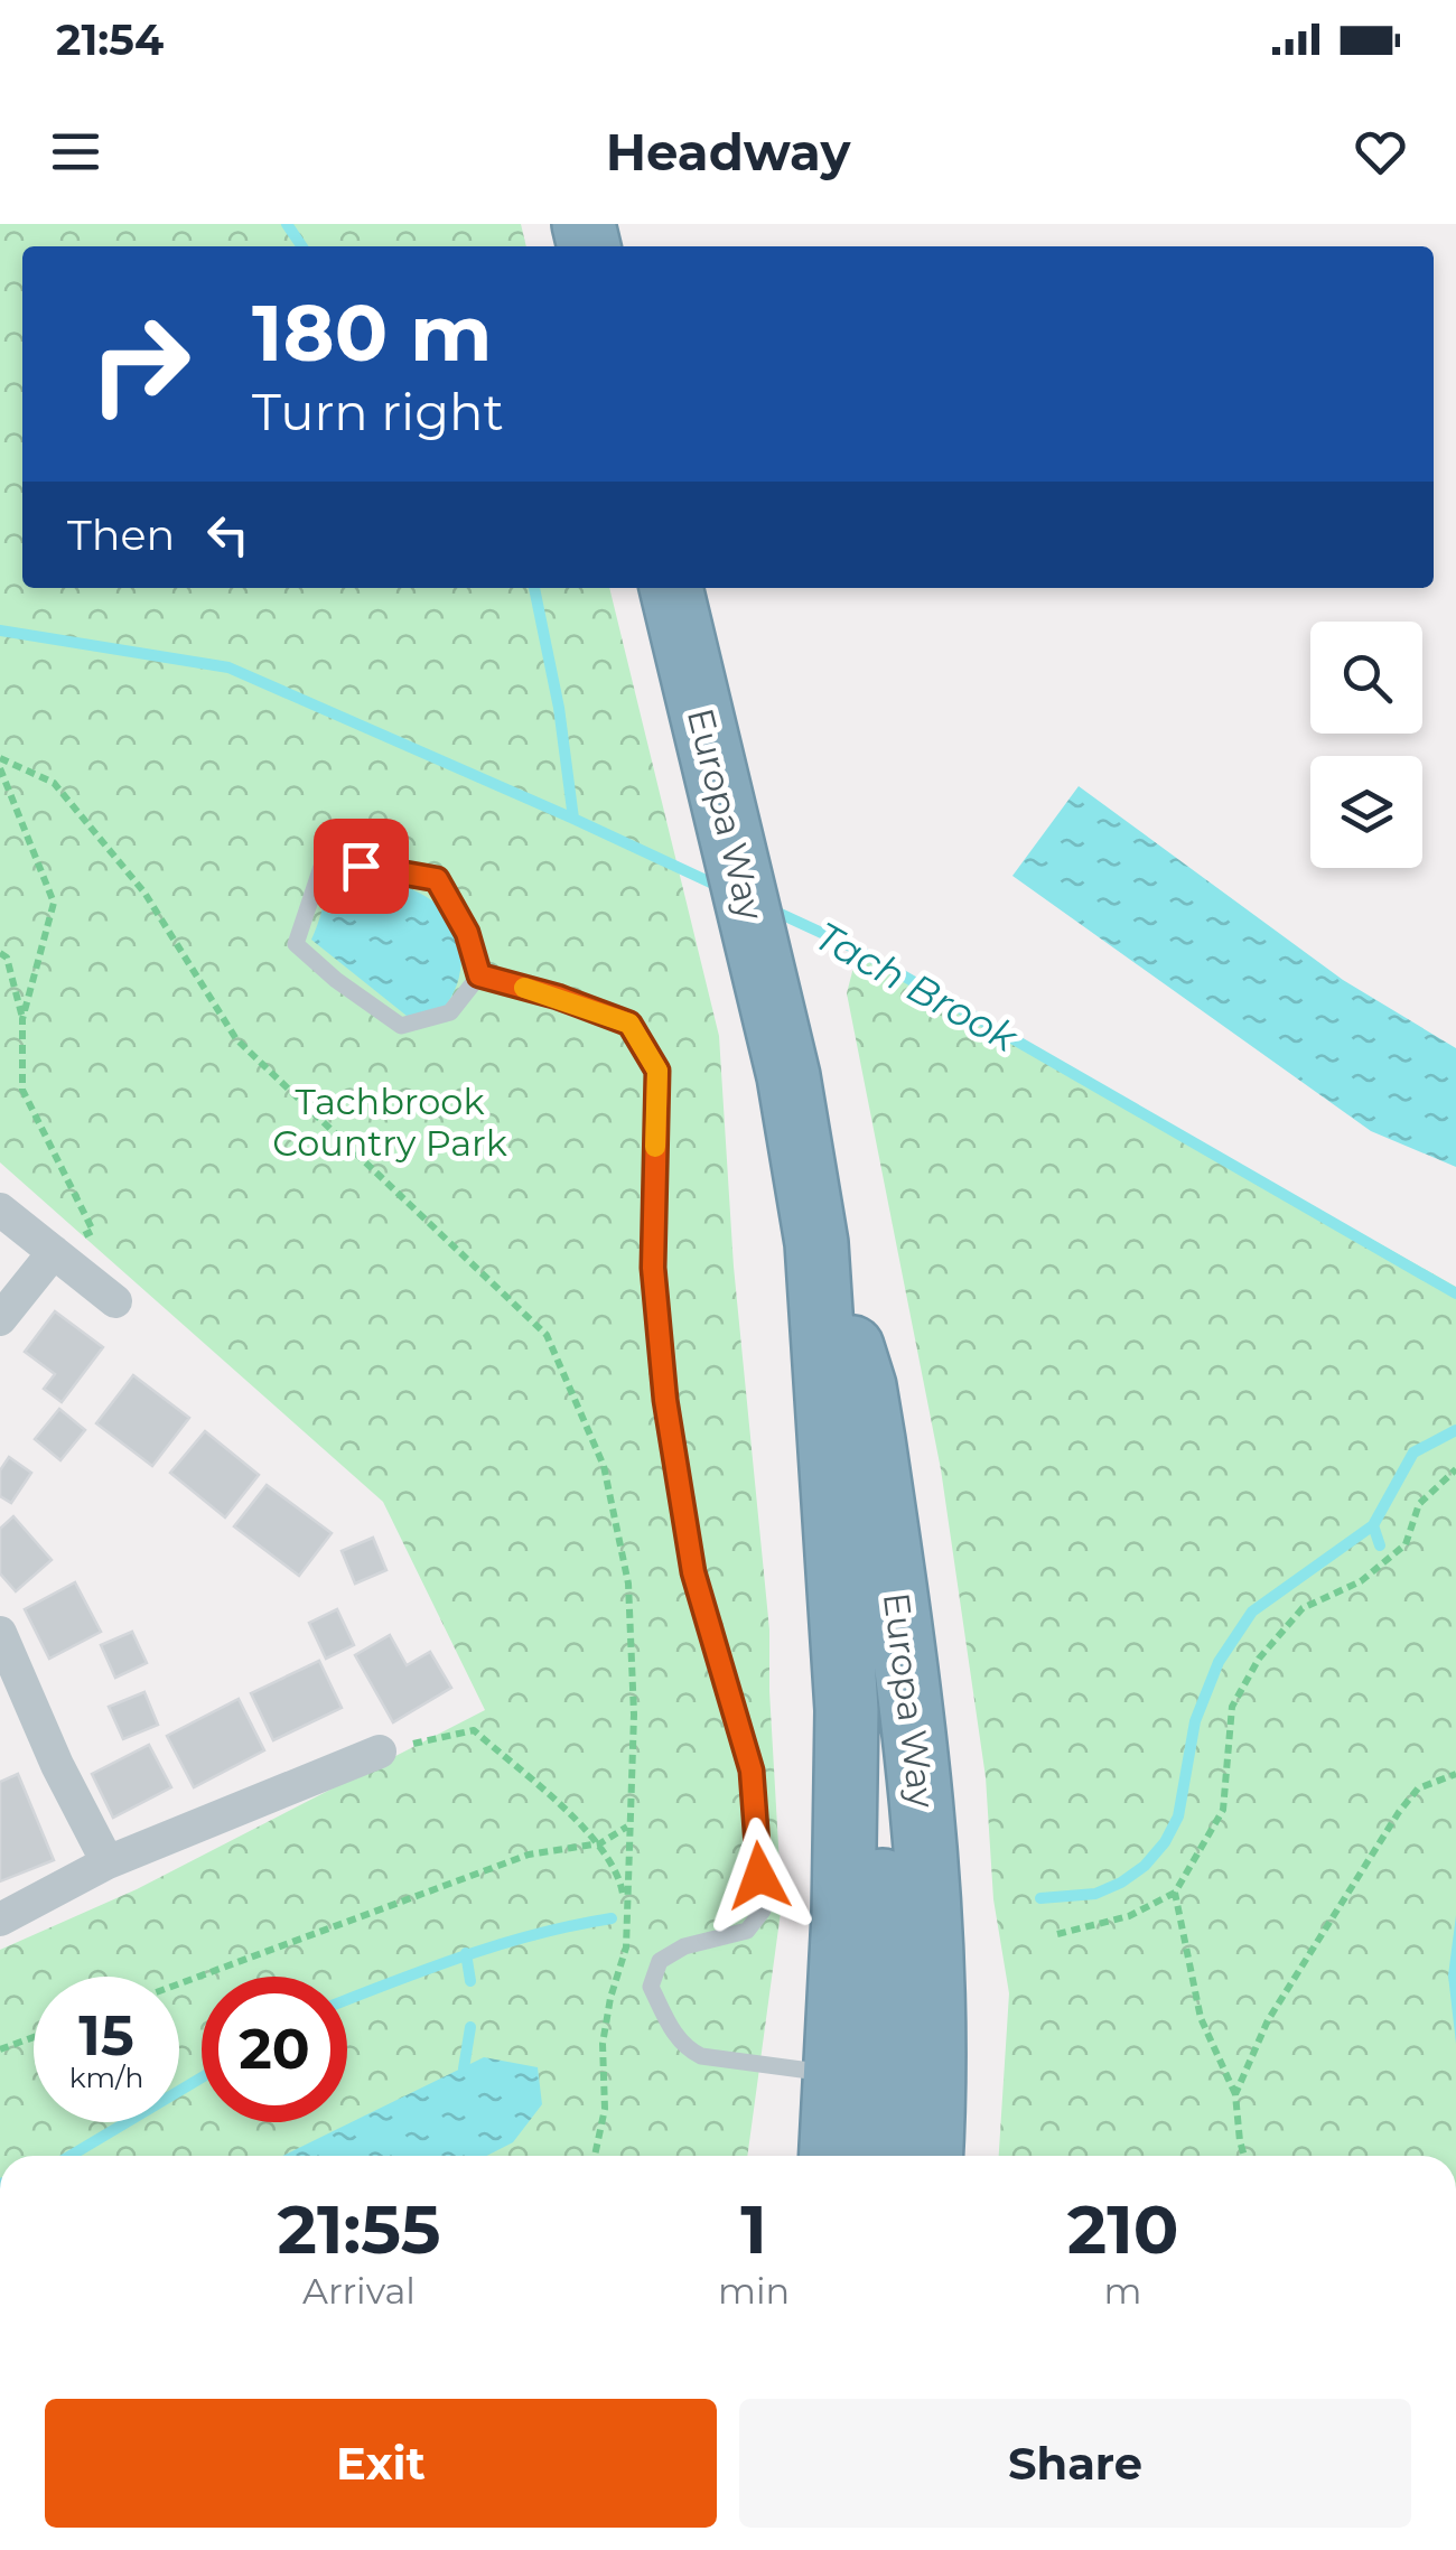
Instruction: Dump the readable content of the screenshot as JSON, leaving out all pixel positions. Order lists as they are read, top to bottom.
{
  "streets": {
    "highway": ["Europa Way"]
  },
  "water": ["Tach Brook"],
  "parks": ["Tachbrook Country Park"],
  "page": {
    "status": "21:54",
    "header": "Headway",
    "turn": ["180 m", "Turn right"],
    "then": "Then",
    "speed": "15 km/h",
    "limit": "20",
    "eta": [
      "21:55",
      "Arrival",
      "1",
      "min",
      "210",
      "m"
    ],
    "buttons": ["Exit", "Share"]
  }
}
